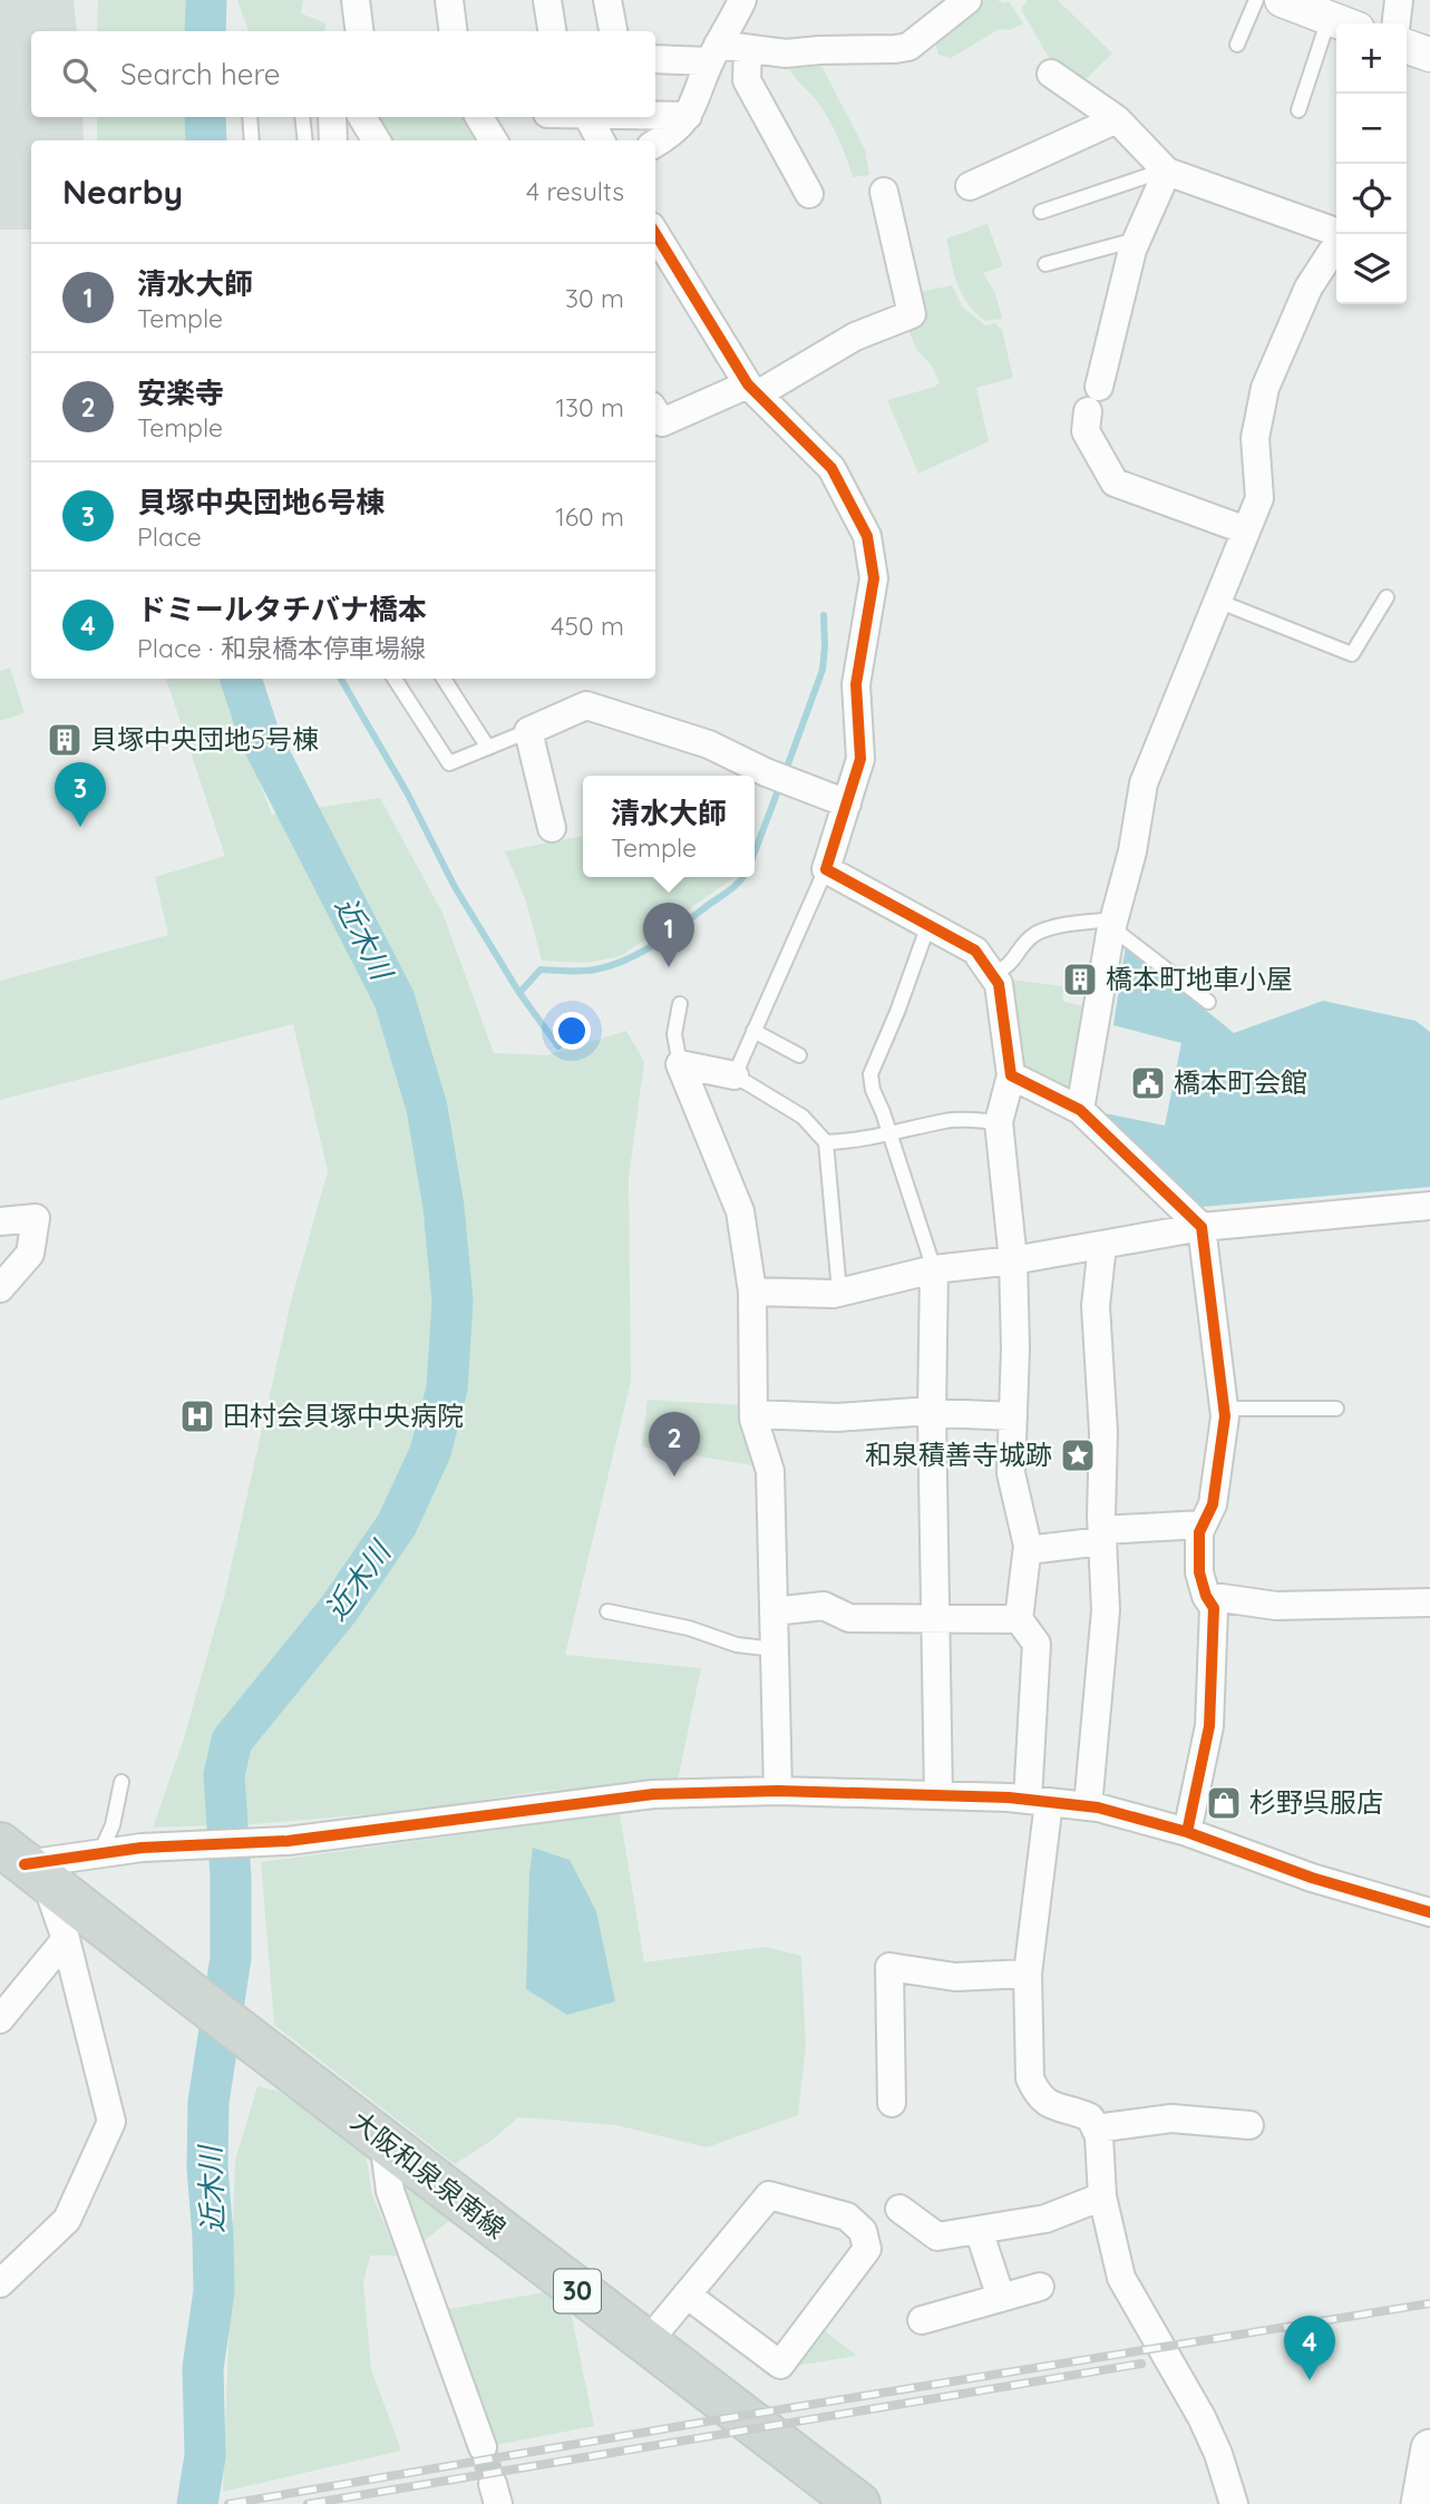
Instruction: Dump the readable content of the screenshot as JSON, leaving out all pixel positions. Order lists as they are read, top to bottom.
{
  "streets": {
    "main road": ["大阪和泉泉南線", "30"]
  },
  "water": ["近木川"],
  "places": {
    "building": ["貝塚中央団地5号棟", "橋本町地車小屋"],
    "public building": ["橋本町会館"],
    "hospital": ["田村会貝塚中央病院"],
    "place": ["和泉積善寺城跡"],
    "shop": ["杉野呉服店"]
  },
  "page": {
    "map_buttons": ["+", "−"],
    "search": "Search here",
    "heading": ["Nearby", "4 results"],
    "list": [
      {
        "mark": "1",
        "name": "清水大師",
        "note": "Temple",
        "value": "30 m"
      },
      {
        "mark": "2",
        "name": "安楽寺",
        "note": "Temple",
        "value": "130 m"
      },
      {
        "mark": "3",
        "name": "貝塚中央団地6号棟",
        "note": "Place",
        "value": "160 m"
      },
      {
        "mark": "4",
        "name": "ドミールタチバナ橋本",
        "note": "Place · 和泉橋本停車場線",
        "value": "450 m"
      }
    ],
    "pins": [
      "3",
      "1",
      "2",
      "4"
    ],
    "popup": ["清水大師", "Temple"]
  }
}
